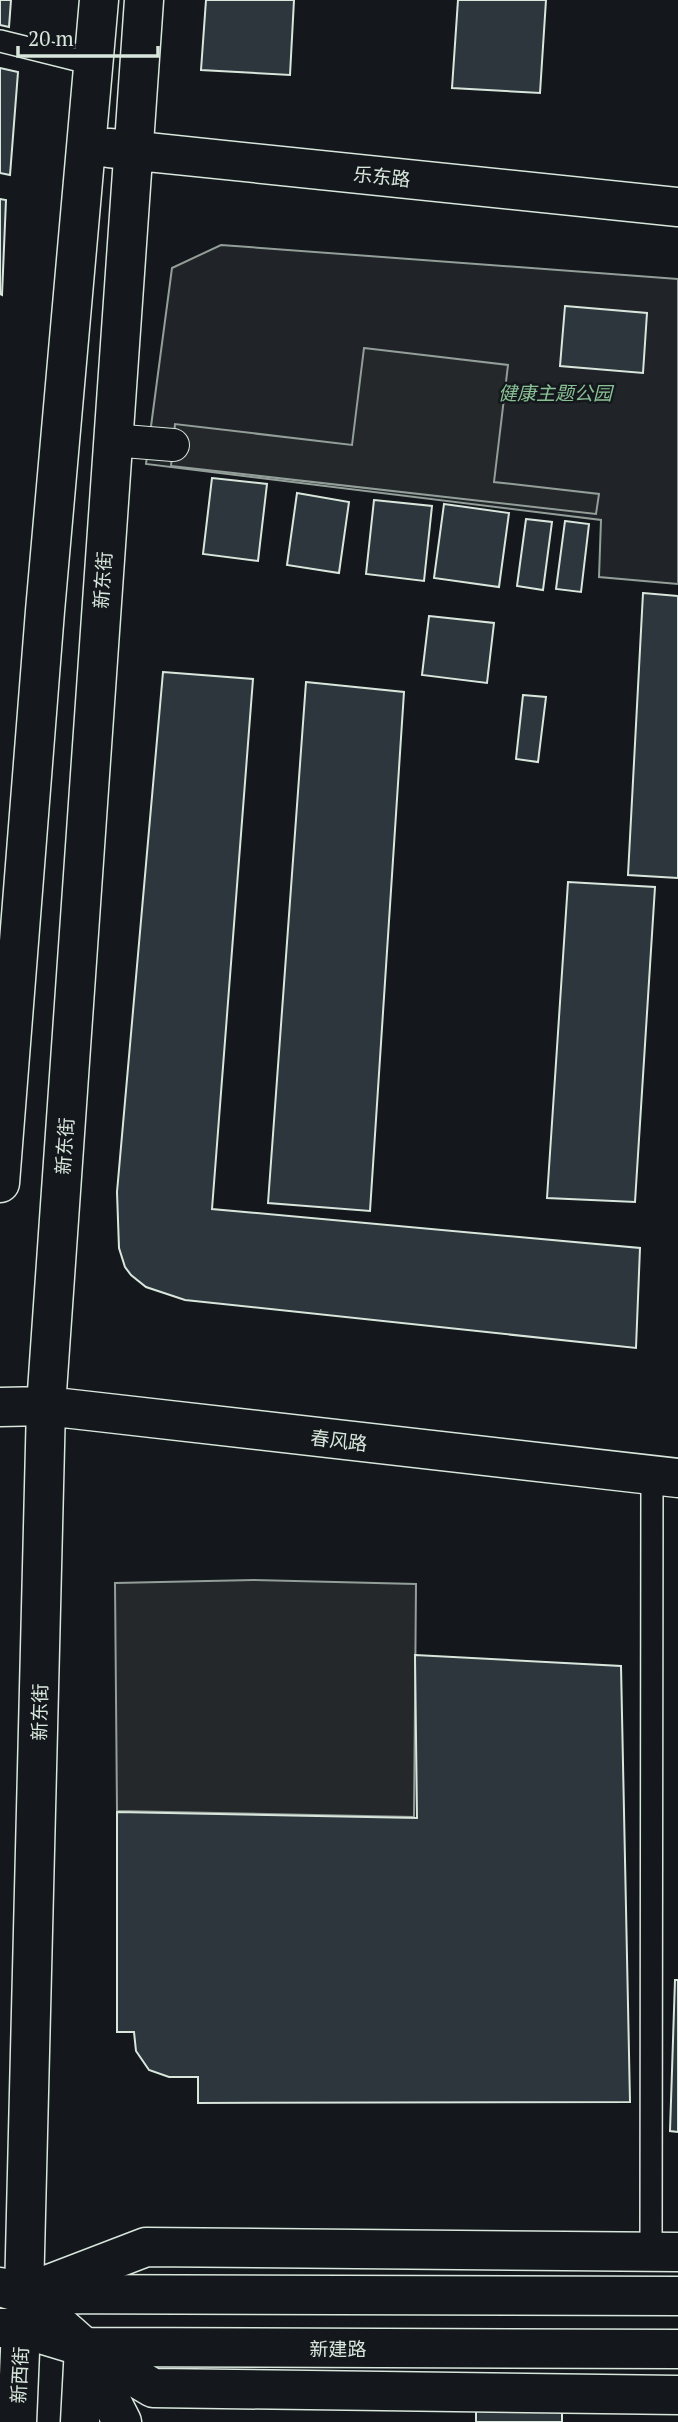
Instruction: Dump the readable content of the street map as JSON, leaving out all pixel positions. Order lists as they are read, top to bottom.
{
  "streets": {
    "main road": [
      "乐东路",
      "新东街",
      "春风路",
      "新建路",
      "新西街"
    ]
  },
  "crossings": [
    ["乐东路", "新东街"],
    ["新东街", "春风路"],
    ["新东街", "新建路"],
    ["新东街", "新西街"],
    ["新建路", "新西街"]
  ],
  "parks": ["健康主题公园"],
  "scale_bar": "20 m"
}
